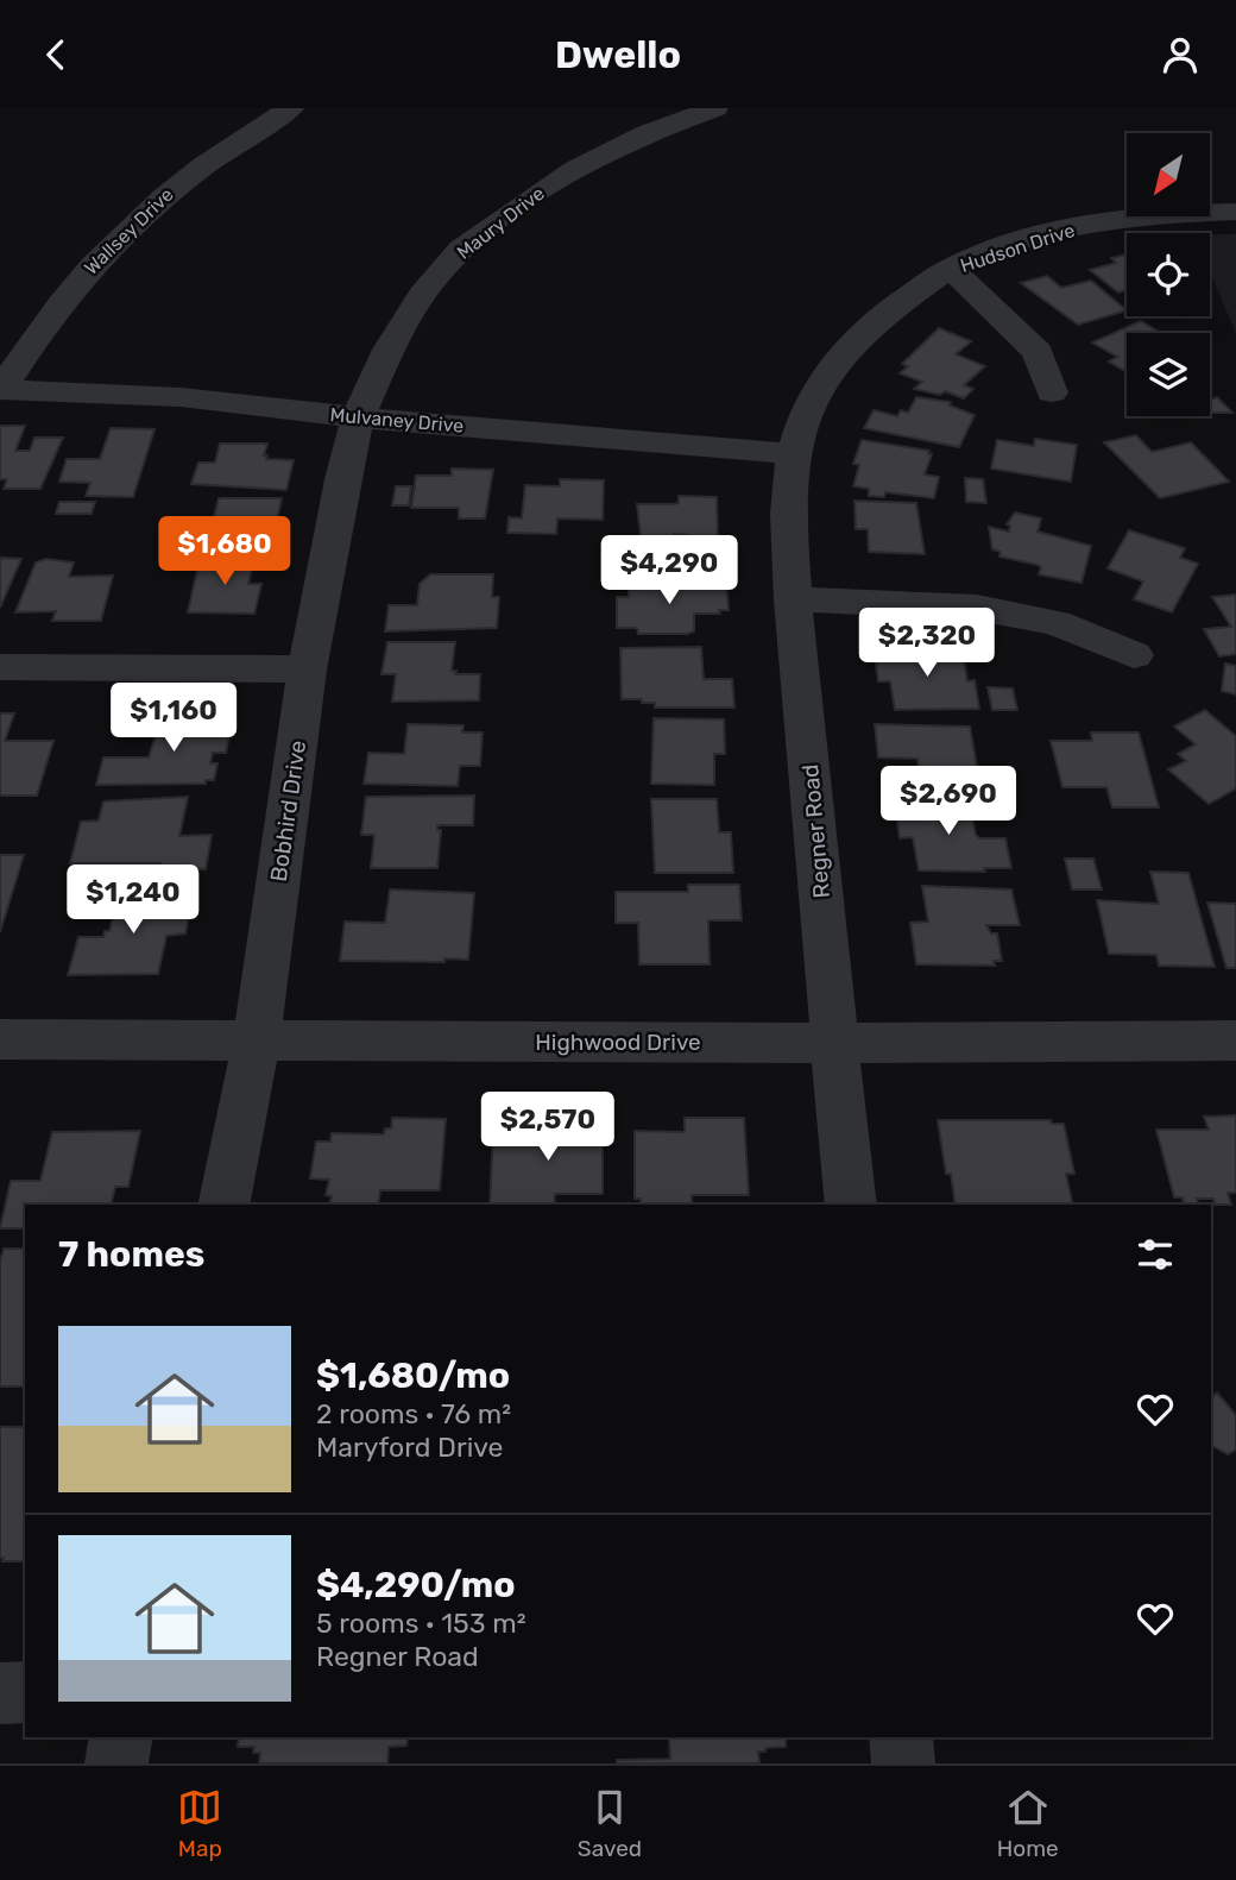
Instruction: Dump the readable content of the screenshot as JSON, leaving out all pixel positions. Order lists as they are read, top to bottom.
{
  "streets": {
    "street": [
      "Maury Drive",
      "Wallsey Drive",
      "Hudson Drive",
      "Mulvaney Drive",
      "Bobhird Drive",
      "Regner Road",
      "Highwood Drive"
    ]
  },
  "crossings": [
    ["Maury Drive", "Mulvaney Drive"],
    ["Maury Drive", "Bobhird Drive"],
    ["Wallsey Drive", "Mulvaney Drive"],
    ["Hudson Drive", "Mulvaney Drive"],
    ["Hudson Drive", "Regner Road"],
    ["Mulvaney Drive", "Bobhird Drive"],
    ["Mulvaney Drive", "Regner Road"],
    ["Bobhird Drive", "Highwood Drive"],
    ["Regner Road", "Highwood Drive"]
  ],
  "north": "bottom left",
  "page": {
    "header": "Dwello",
    "price": [
      "$1,680",
      "$4,290",
      "$2,320",
      "$1,160",
      "$2,690",
      "$1,240",
      "$2,570"
    ],
    "heading": "7 homes",
    "list": [
      {
        "name": "$1,680/mo",
        "note": "2 rooms · 76 m² · Maryford Drive"
      },
      {
        "name": "$4,290/mo",
        "note": "5 rooms · 153 m² · Regner Road"
      }
    ],
    "tabs": ["Map", "Saved", "Home"]
  }
}
